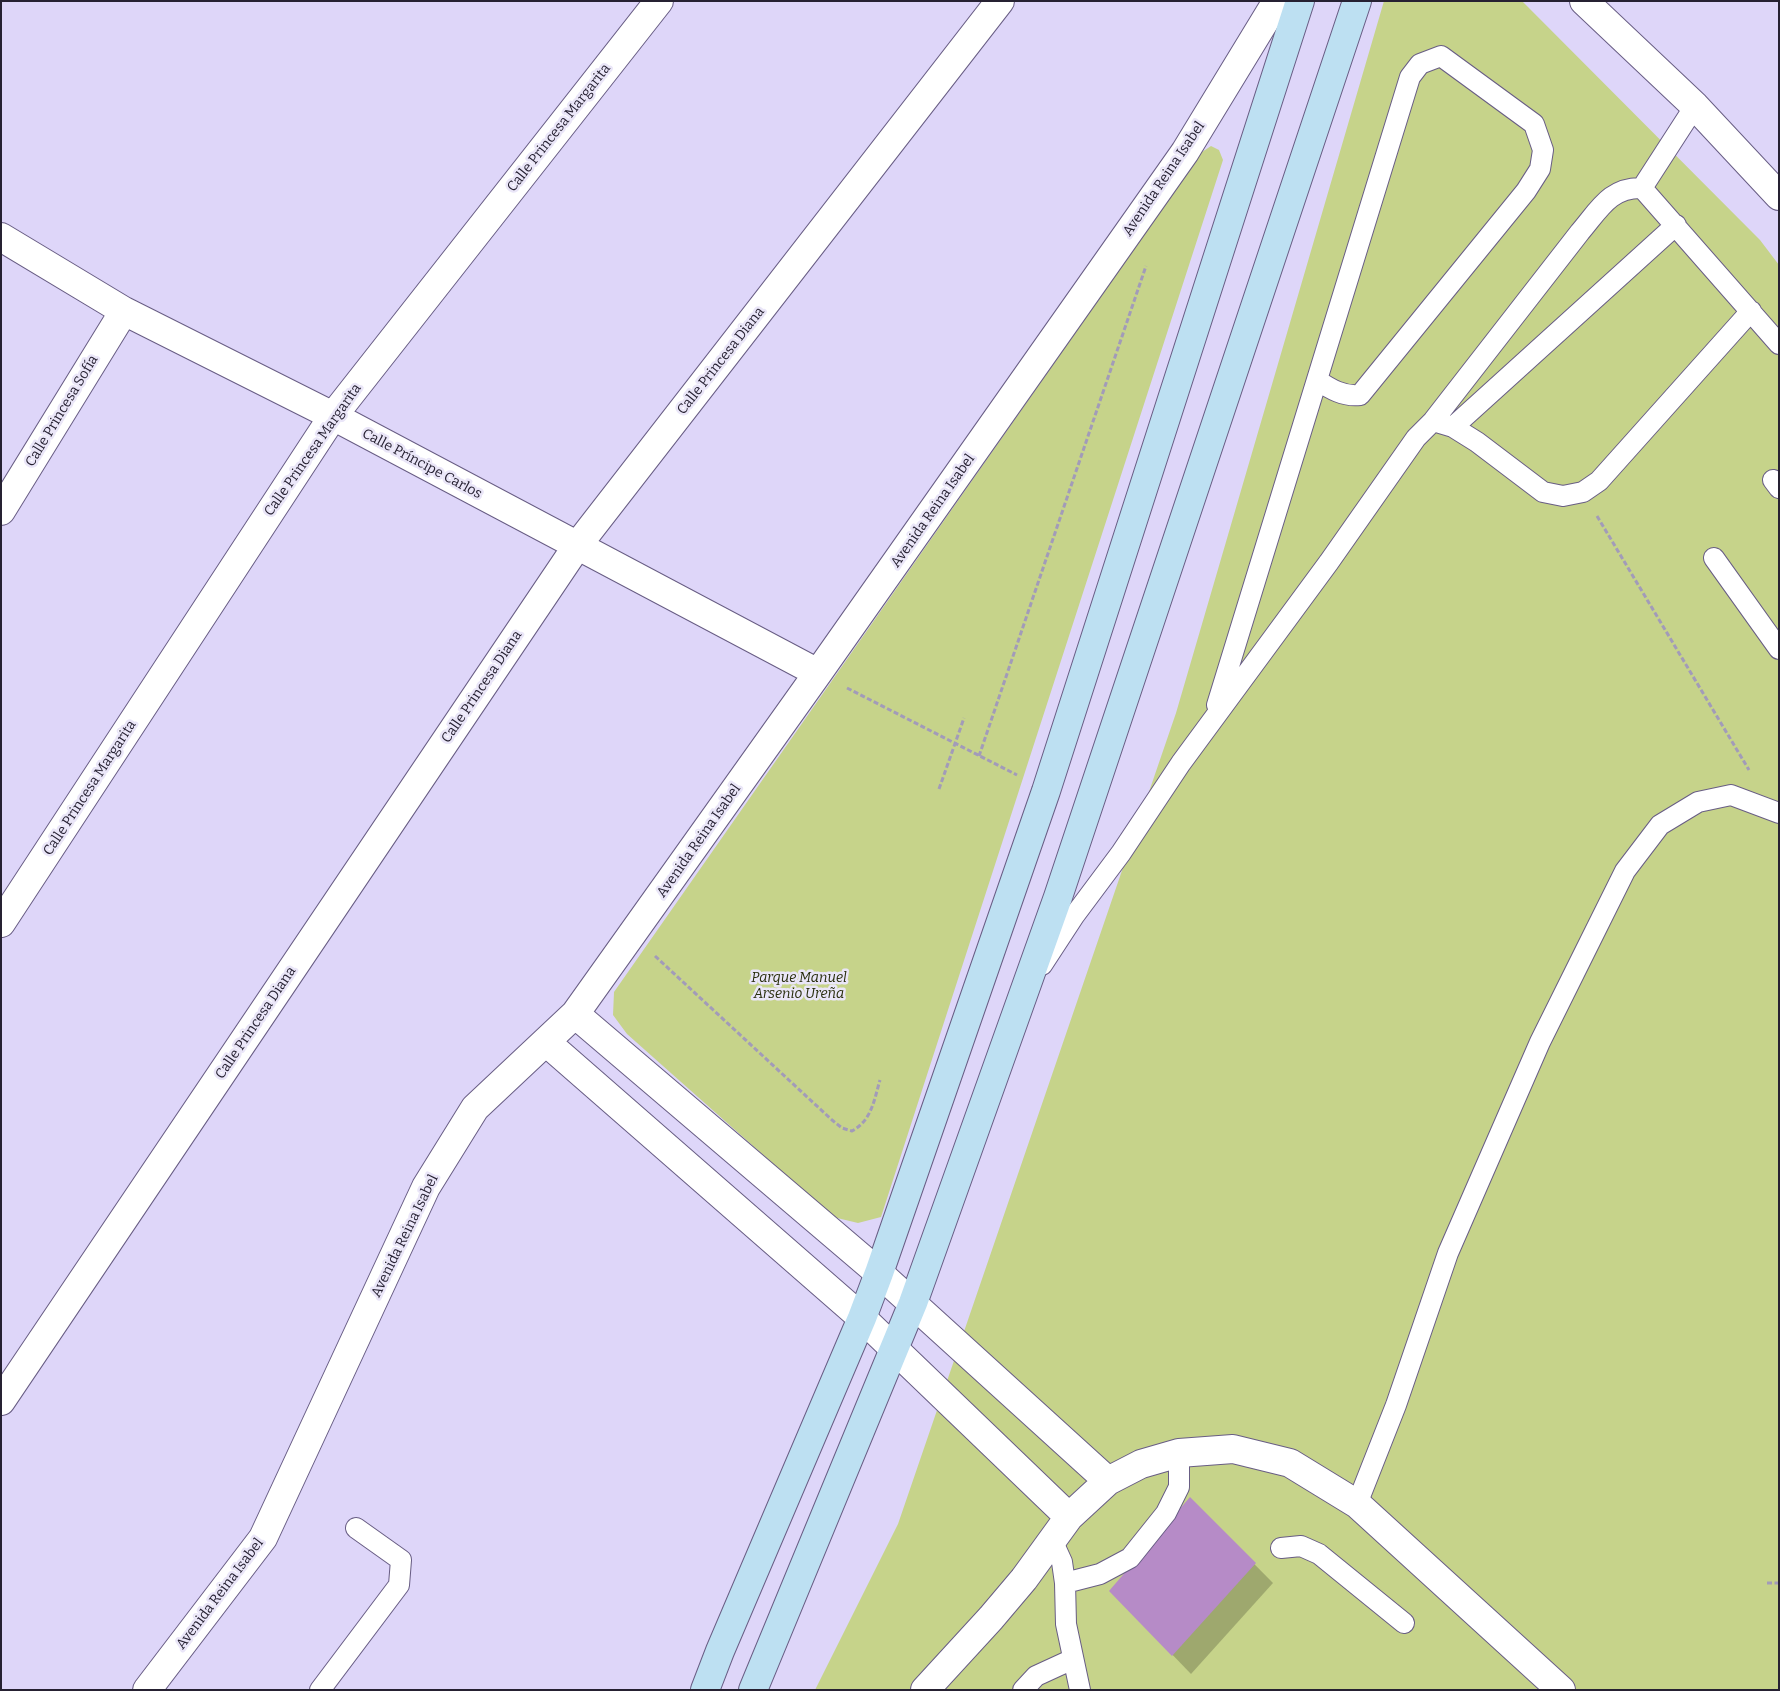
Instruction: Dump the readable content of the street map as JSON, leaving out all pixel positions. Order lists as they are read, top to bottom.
{
  "streets": {
    "street": [
      "Calle Princesa Margarita",
      "Avenida Reina Isabel",
      "Calle Princesa Diana",
      "Calle Princesa Sofía",
      "Calle Príncipe Carlos"
    ]
  },
  "crossings": [
    ["Calle Princesa Margarita", "Calle Príncipe Carlos"],
    ["Avenida Reina Isabel", "Calle Príncipe Carlos"],
    ["Calle Princesa Diana", "Calle Príncipe Carlos"],
    ["Calle Princesa Sofía", "Calle Príncipe Carlos"]
  ],
  "parks": ["Parque Manuel Arsenio Ureña"]
}
